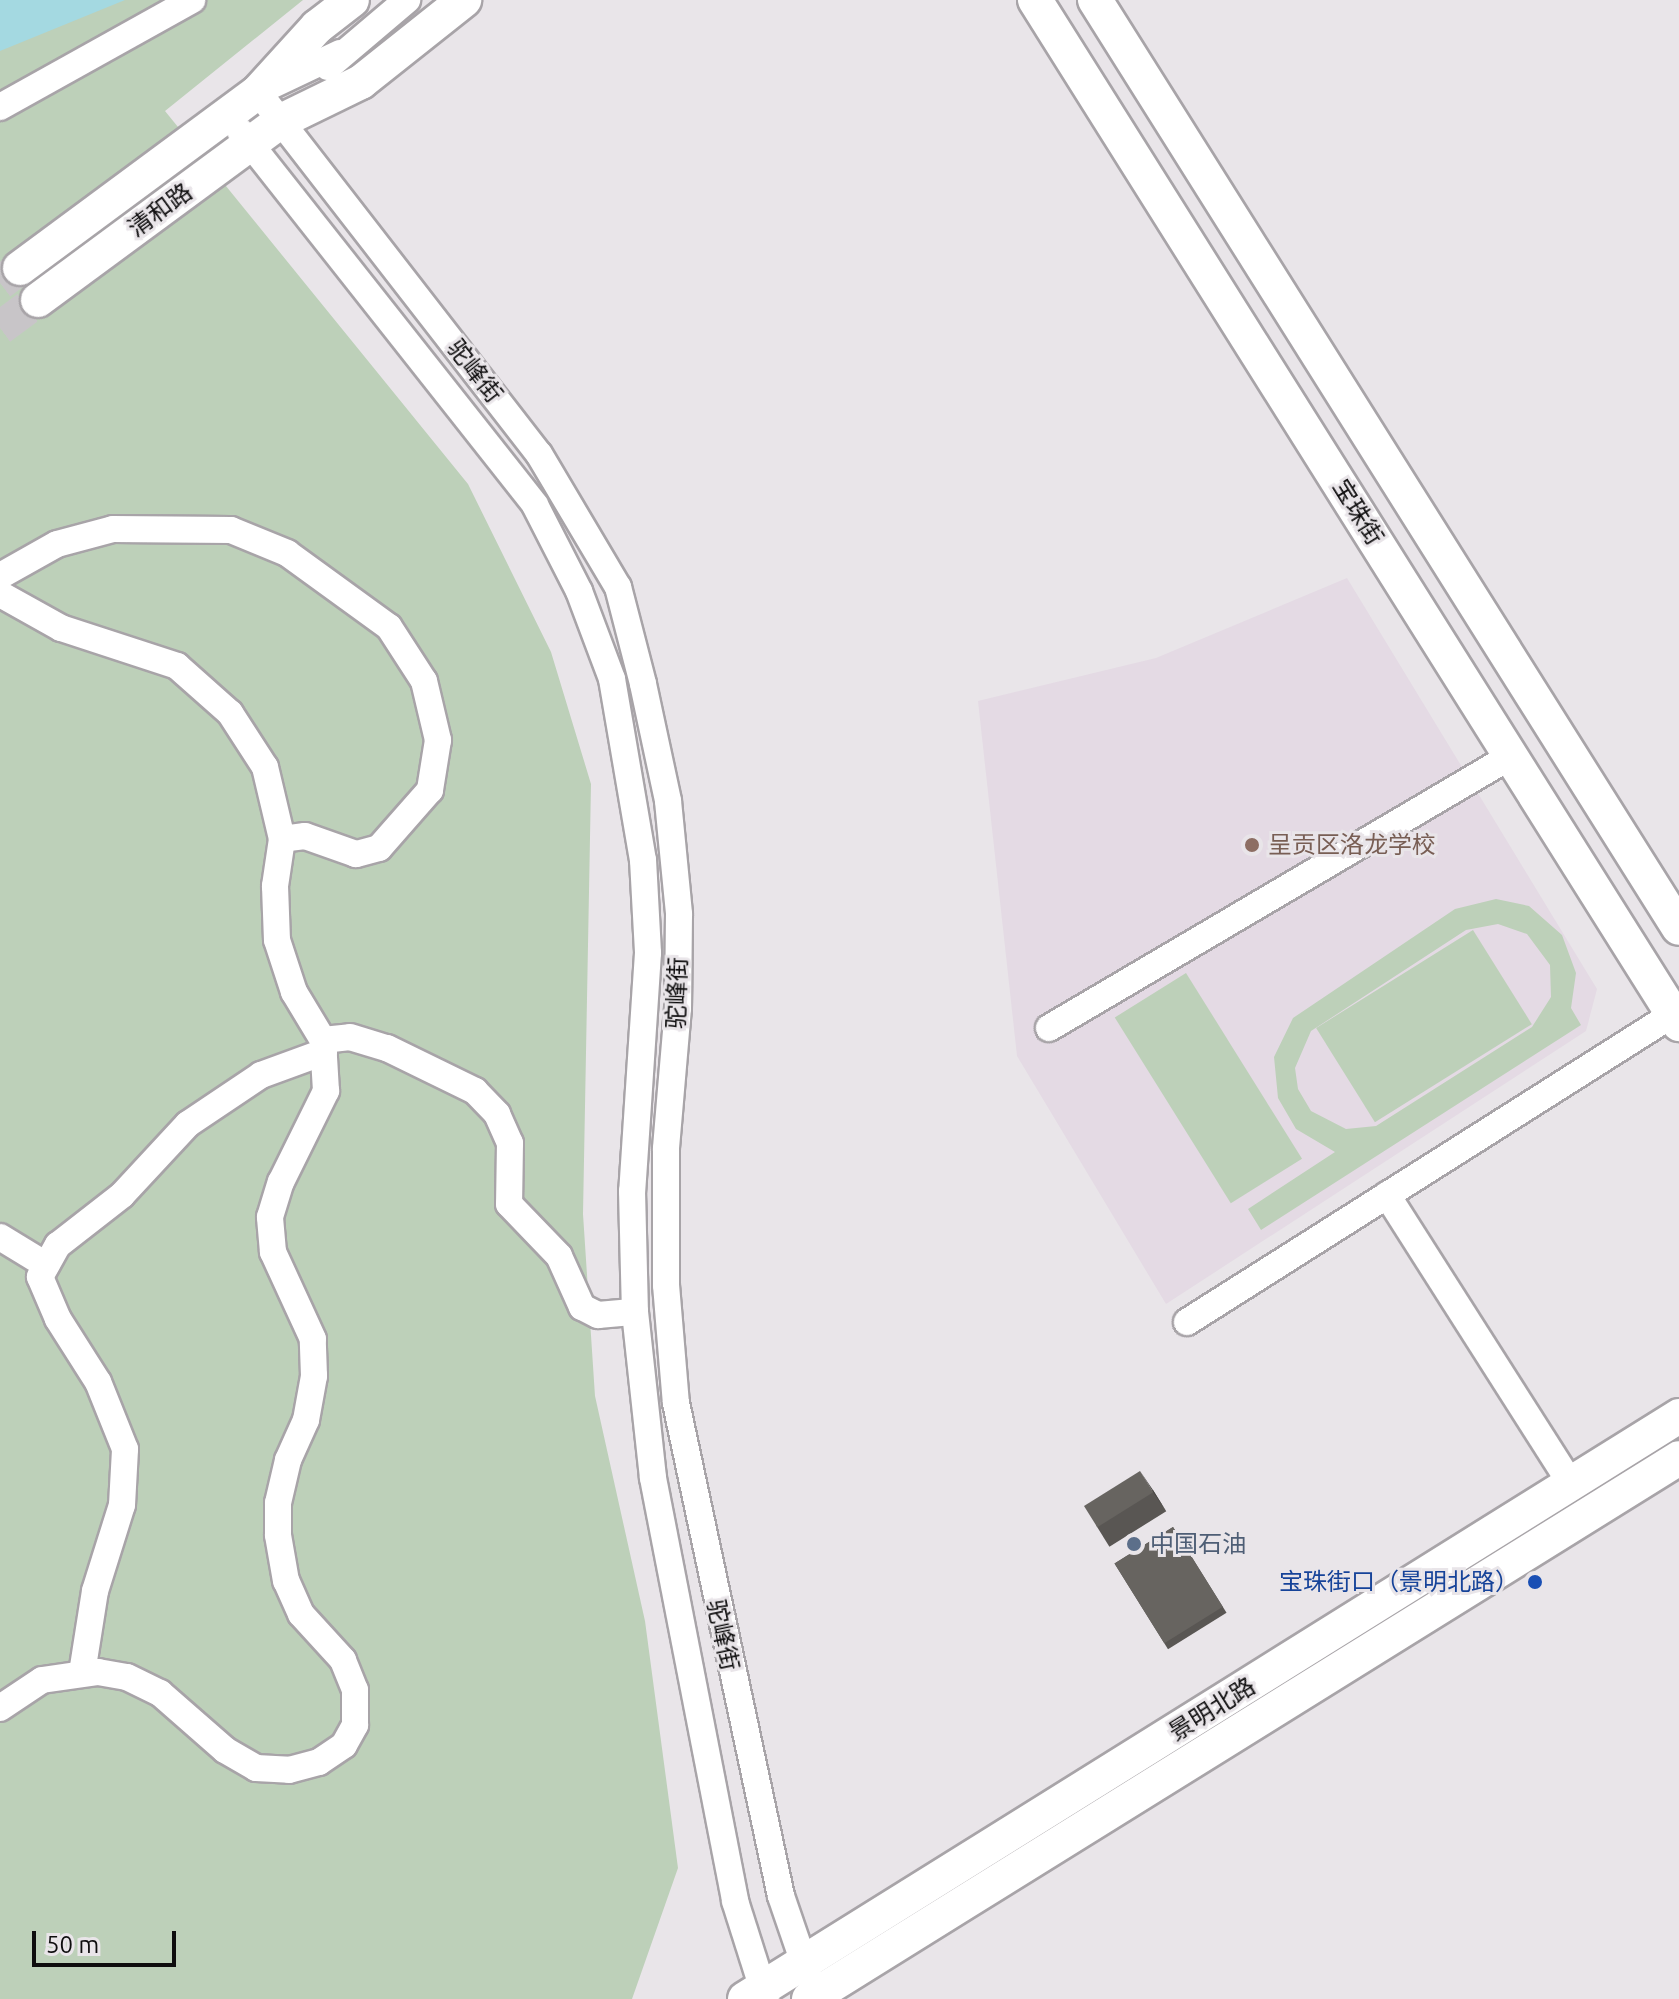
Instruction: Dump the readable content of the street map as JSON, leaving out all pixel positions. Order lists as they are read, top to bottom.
{
  "streets": {
    "main road": ["清和路", "宝珠街", "景明北路"],
    "street": ["驼峰街"]
  },
  "crossings": [
    ["清和路", "驼峰街"],
    ["驼峰街", "景明北路"]
  ],
  "places": ["呈贡区洛龙学校", "中国石油", "宝珠街口（景明北路）"],
  "scale_bar": "50 m"
}
